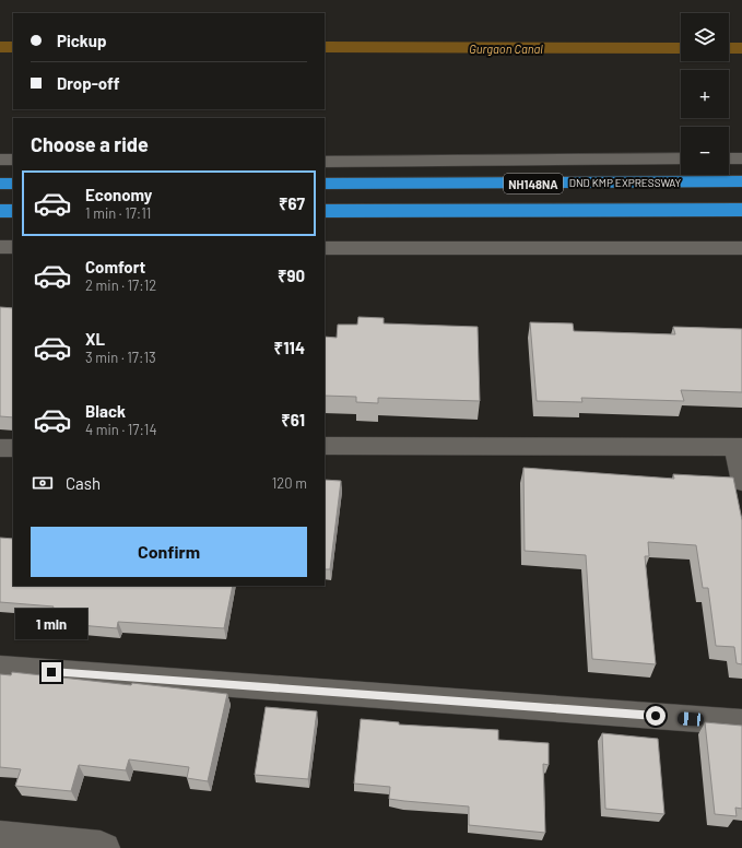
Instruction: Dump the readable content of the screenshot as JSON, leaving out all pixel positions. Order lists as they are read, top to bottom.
{
  "streets": {
    "highway": ["DND KMP EXPRESSWAY", "NH148NA"]
  },
  "water": ["Gurgaon Canal"],
  "page": {
    "map_buttons": ["+", "−"],
    "banner": ["Pickup", "Drop-off"],
    "heading": "Choose a ride",
    "list": [
      {
        "name": "Economy",
        "note": "1 min · 17:11",
        "value": "₹67"
      },
      {
        "name": "Comfort",
        "note": "2 min · 17:12",
        "value": "₹90"
      },
      {
        "name": "XL",
        "note": "3 min · 17:13",
        "value": "₹114"
      },
      {
        "name": "Black",
        "note": "4 min · 17:14",
        "value": "₹61"
      }
    ],
    "pay": ["Cash", "120 m"],
    "buttons": "Confirm",
    "bubble": "1 min"
  }
}
